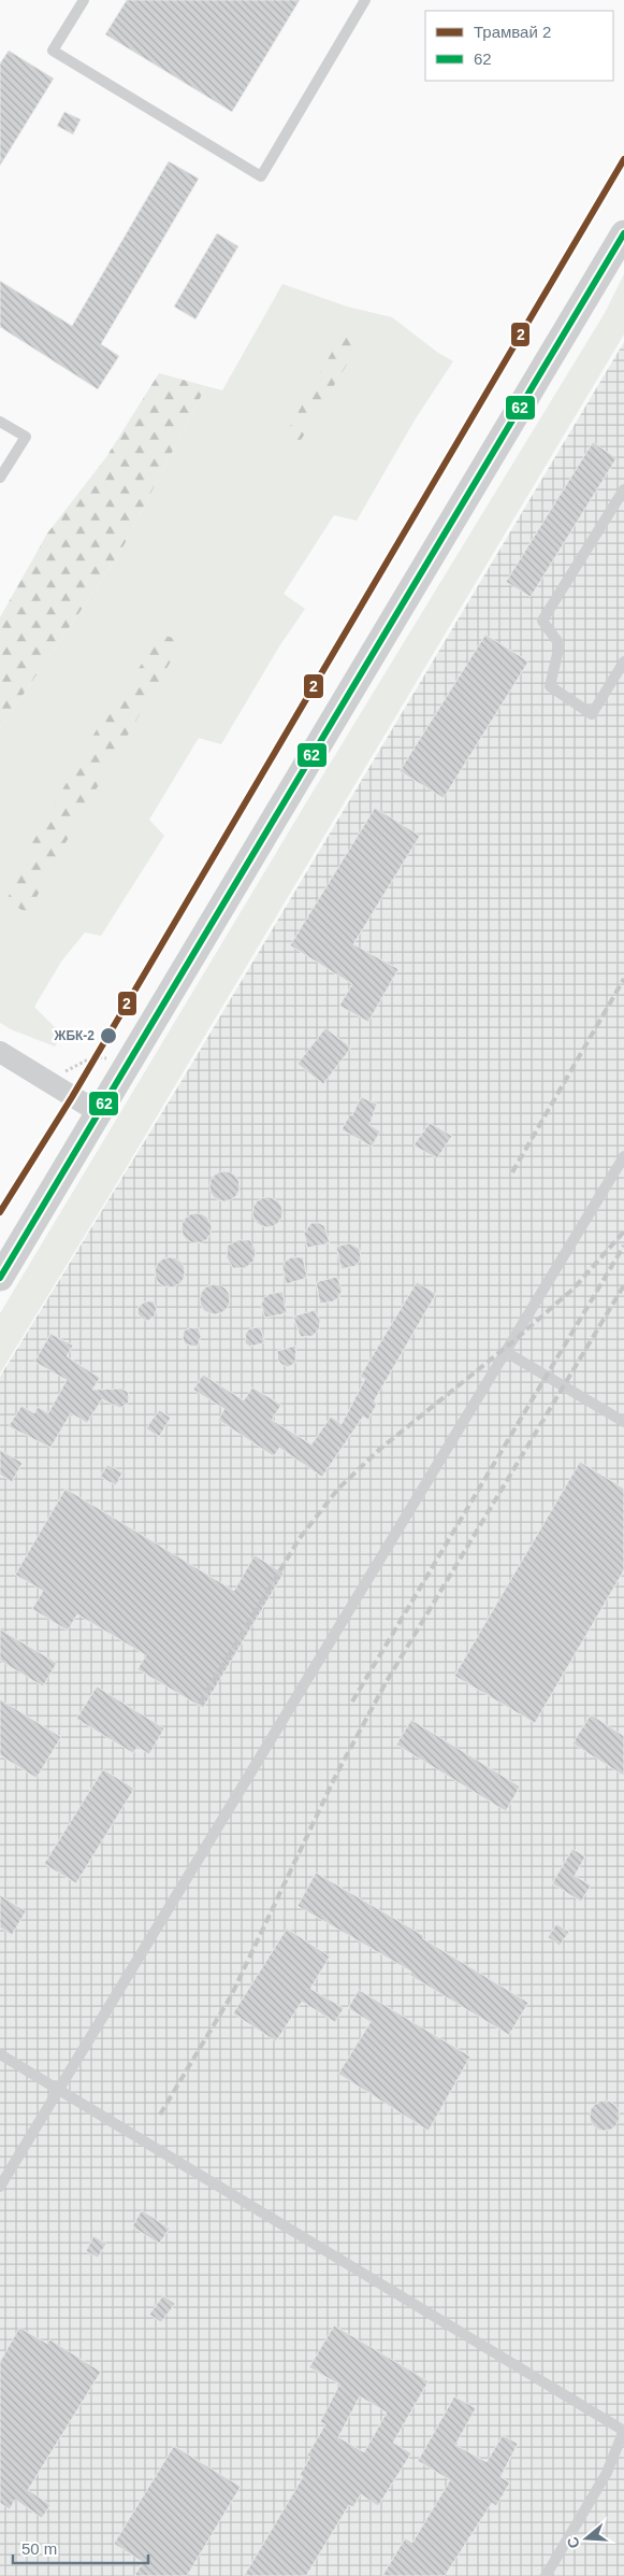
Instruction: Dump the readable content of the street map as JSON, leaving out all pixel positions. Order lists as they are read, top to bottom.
{
  "places": ["ЖБК-2"],
  "lines": ["tram line 2", "transit line 62"],
  "legend": ["Трамвай 2", "62"],
  "scale_bar": "50 m",
  "north": "left"
}
